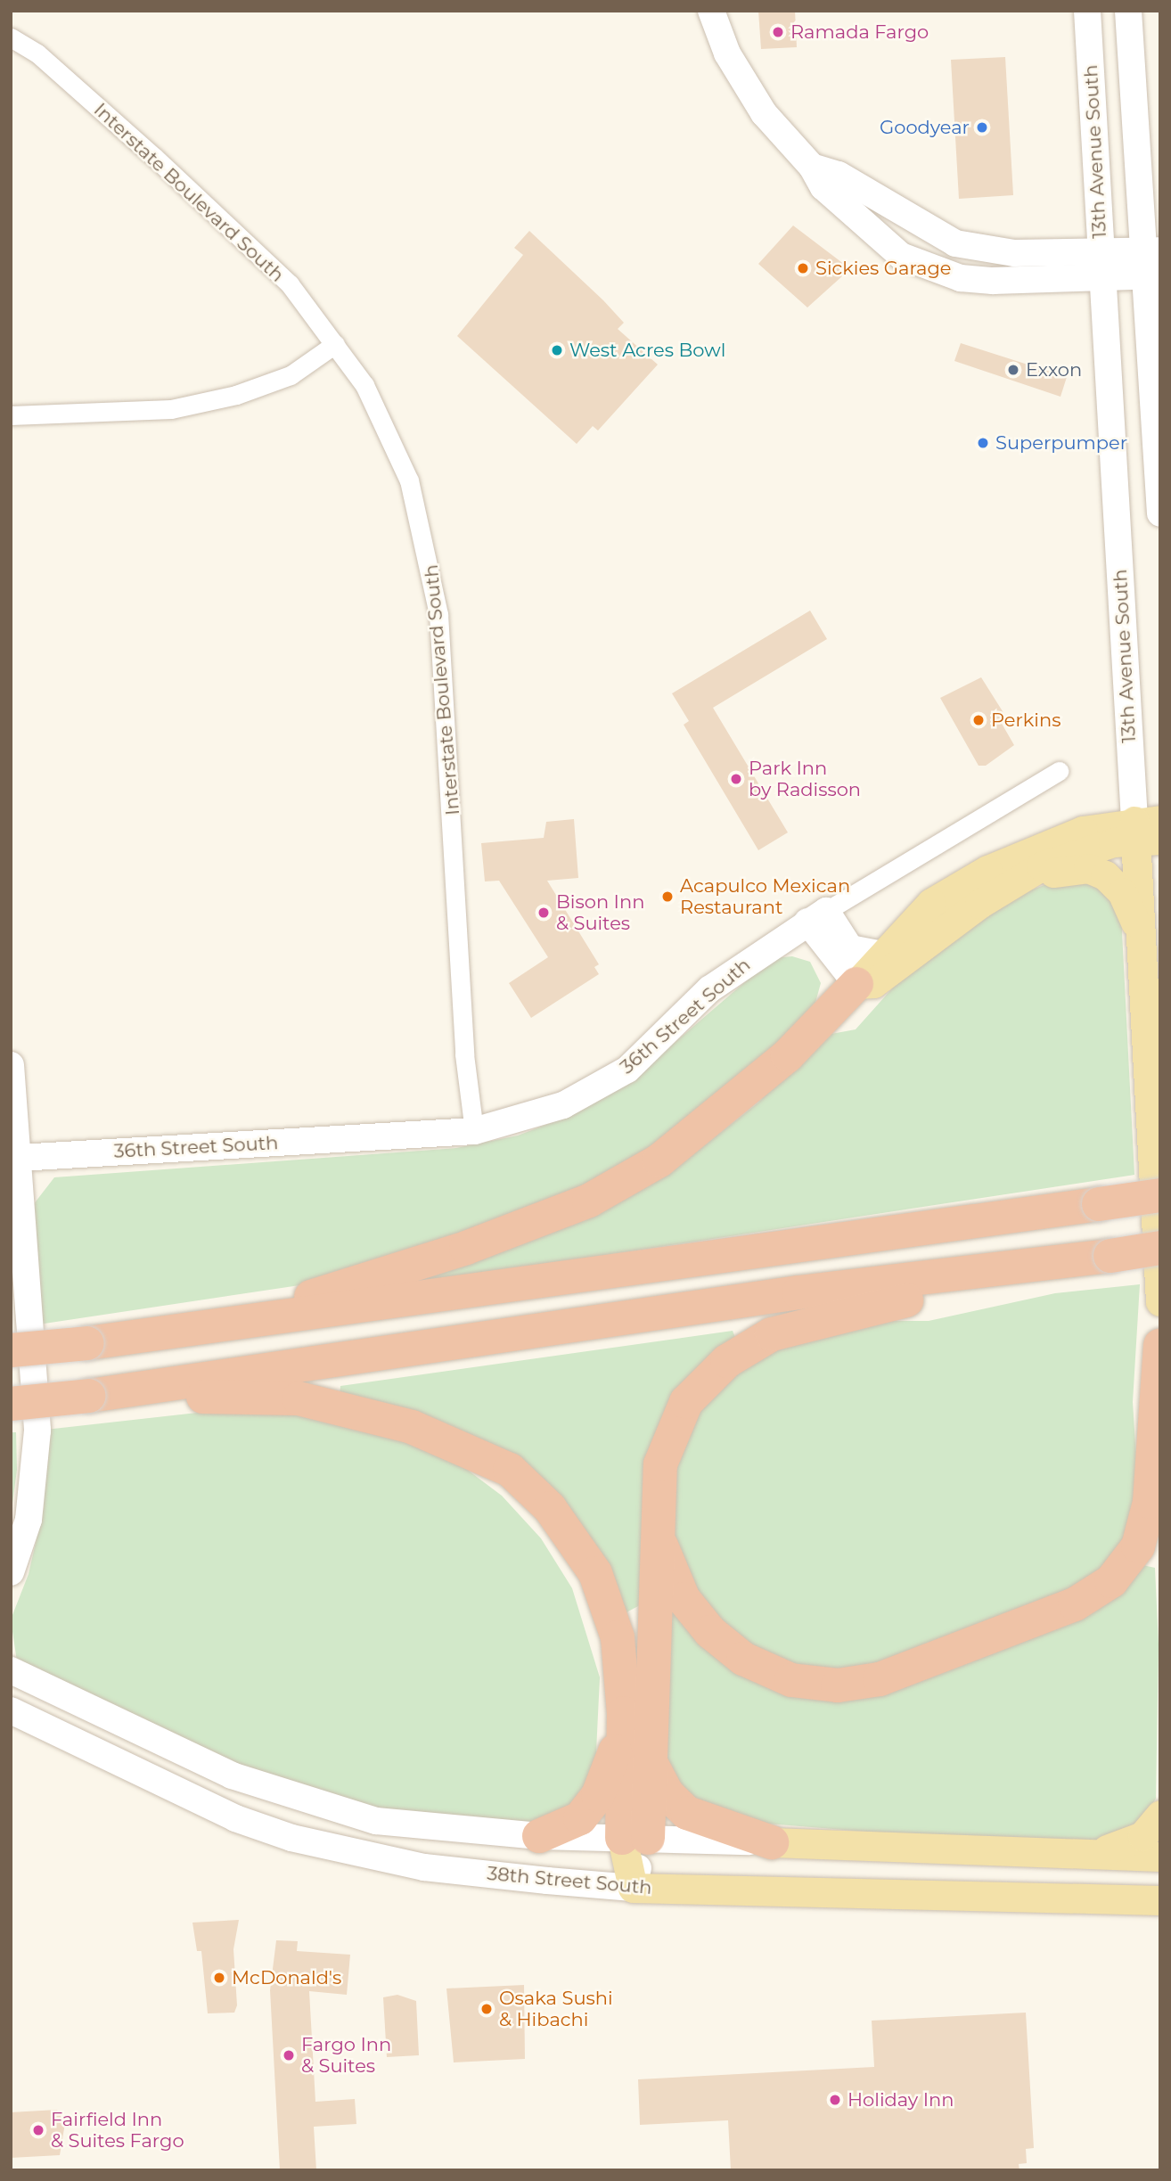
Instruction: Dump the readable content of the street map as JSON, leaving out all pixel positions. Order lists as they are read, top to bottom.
{
  "streets": {
    "main road": ["13th Avenue South", "38th Street South"],
    "street": ["Interstate Boulevard South", "36th Street South"]
  },
  "crossings": [
    ["Interstate Boulevard South", "36th Street South"]
  ],
  "places": [
    "Ramada Fargo",
    "Goodyear",
    "Sickies Garage",
    "West Acres Bowl",
    "Exxon",
    "Superpumper",
    "Perkins",
    "Park Inn by Radisson",
    "Acapulco Mexican Restaurant",
    "Bison Inn & Suites",
    "McDonald's",
    "Osaka Sushi & Hibachi",
    "Fargo Inn & Suites",
    "Holiday Inn",
    "Fairfield Inn & Suites Fargo"
  ]
}
